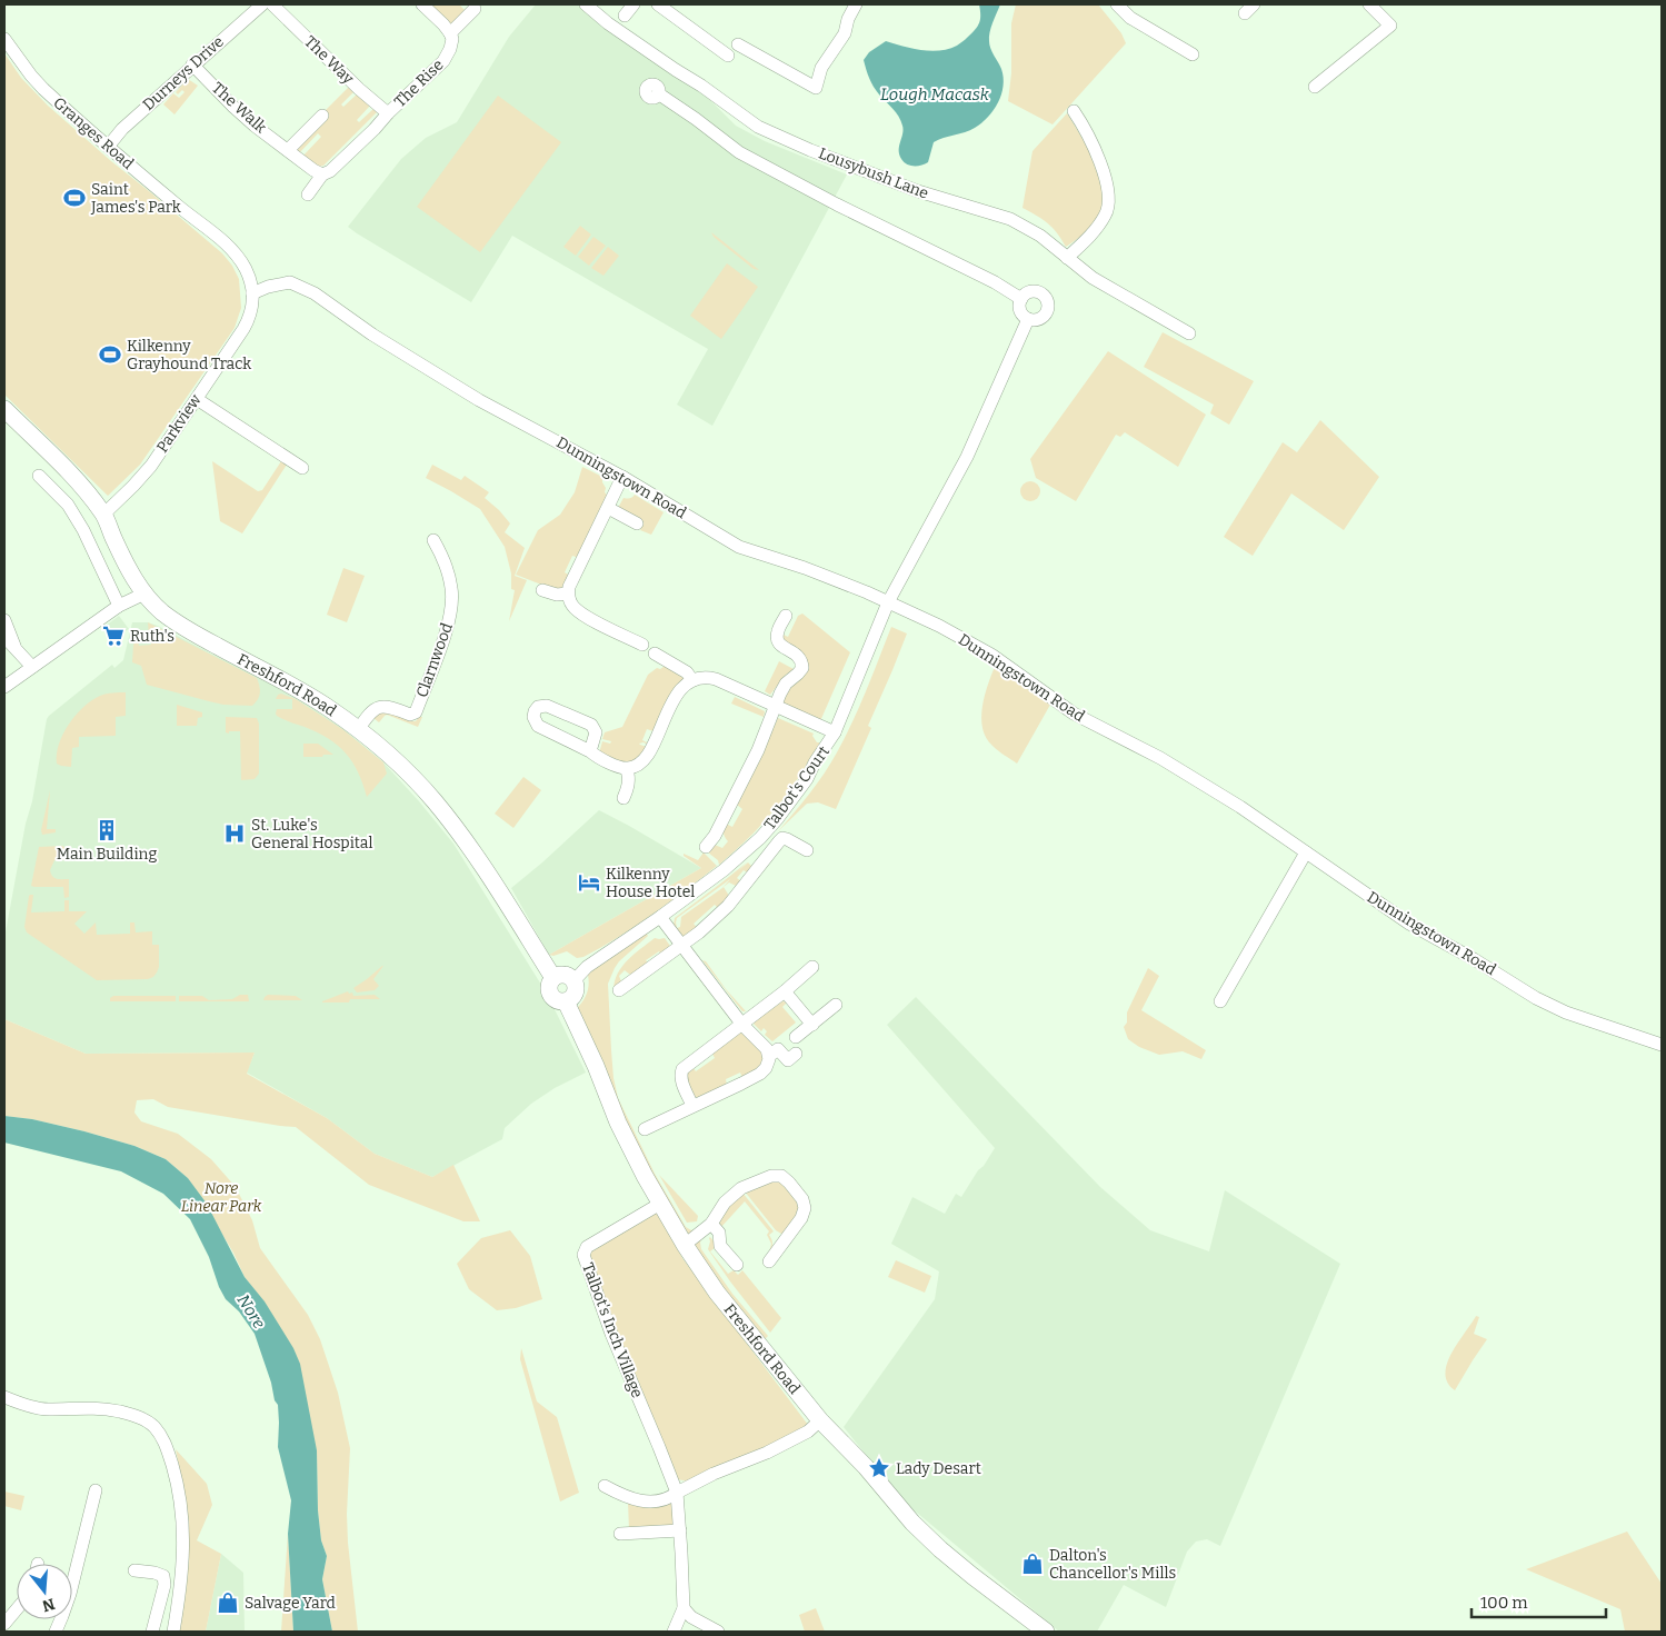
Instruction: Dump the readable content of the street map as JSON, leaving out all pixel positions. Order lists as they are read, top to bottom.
{
  "streets": {
    "main road": ["Freshford Road"],
    "street": [
      "The Way",
      "Durneys Drive",
      "The Rise",
      "The Walk",
      "Granges Road",
      "Lousybush Lane",
      "Parkview",
      "Dunningstown Road",
      "Clarnwood",
      "Talbot's Court",
      "Talbot's Inch Village"
    ]
  },
  "crossings": [
    ["The Way", "The Rise"],
    ["Durneys Drive", "The Walk"],
    ["Durneys Drive", "Granges Road"],
    ["The Rise", "The Walk"],
    ["Granges Road", "Parkview"],
    ["Granges Road", "Dunningstown Road"],
    ["Parkview", "Dunningstown Road"],
    ["Parkview", "Freshford Road"],
    ["Clarnwood", "Freshford Road"],
    ["Freshford Road", "Talbot's Court"],
    ["Freshford Road", "Talbot's Inch Village"]
  ],
  "water": ["Lough Macask", "Nore"],
  "parks": ["Nore Linear Park"],
  "places": {
    "sports": ["Saint James's Park", "Kilkenny Grayhound Track"],
    "supermarket": ["Ruth's"],
    "building": ["Main Building"],
    "hospital": ["St. Luke's General Hospital"],
    "hotel": ["Kilkenny House Hotel"],
    "place": ["Lady Desart"],
    "shop": ["Dalton's Chancellor's Mills", "Salvage Yard"]
  },
  "scale_bar": "100 m",
  "north": "bottom"
}
